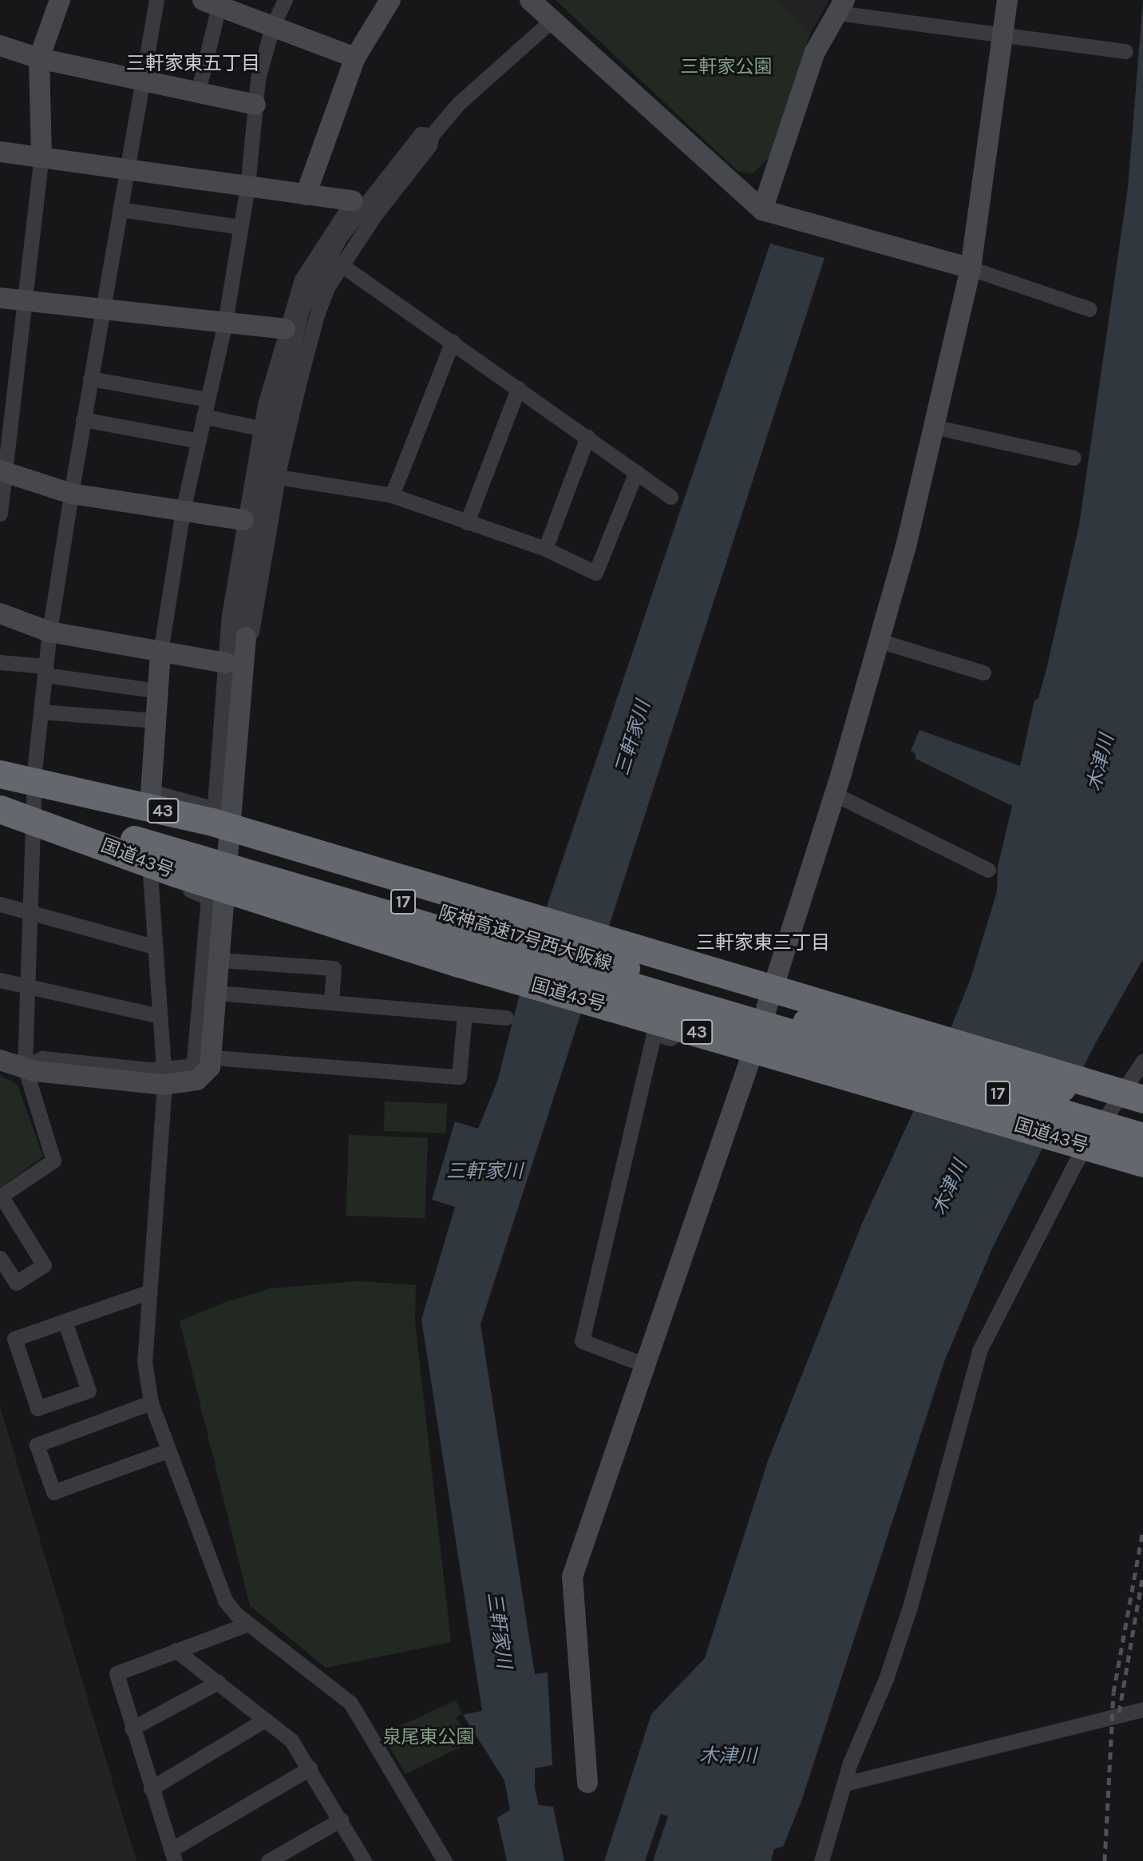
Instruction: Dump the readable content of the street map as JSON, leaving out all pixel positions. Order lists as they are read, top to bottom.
{
  "streets": {
    "highway": [
      "43",
      "国道43号",
      "17",
      "阪神高速17号西大阪線"
    ]
  },
  "crossings": [
    ["17", "阪神高速17号西大阪線"]
  ],
  "districts": ["三軒家東五丁目", "三軒家東三丁目"],
  "water": ["三軒家川", "木津川"],
  "parks": ["三軒家公園", "泉尾東公園"]
}
